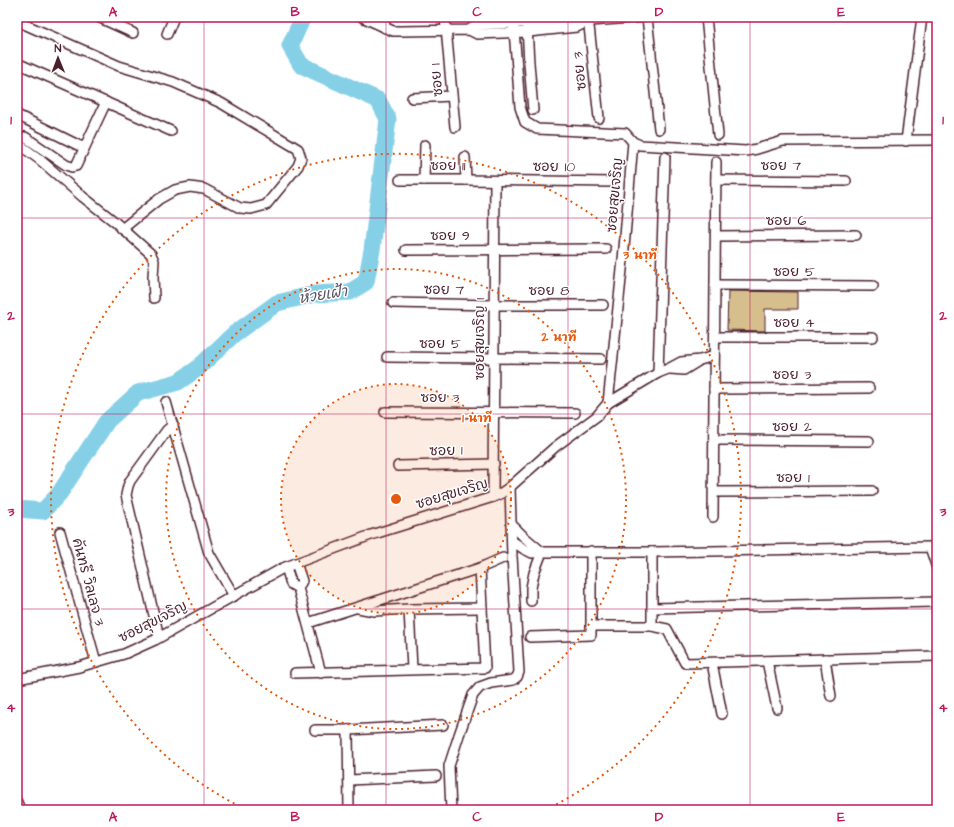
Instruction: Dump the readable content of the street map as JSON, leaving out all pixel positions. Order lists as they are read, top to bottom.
{
  "streets": {
    "street": [
      "ซอย 3",
      "ซอย 1",
      "ซอย 11",
      "ซอย 7",
      "ซอย 10",
      "ซอยสุขเจริญ",
      "ซอย 6",
      "ซอย 9",
      "ซอย 5",
      "ซอย 8",
      "ซอย 4",
      "ซอยสุขเจริญ 1",
      "ซอย 2",
      "คันทรี วิลเลจ 3"
    ]
  },
  "crossings": [
    ["ซอย 3", "ซอยสุขเจริญ 1"],
    ["ซอย 1", "ซอยสุขเจริญ 1"],
    ["ซอย 11", "ซอย 10"],
    ["ซอย 11", "ซอยสุขเจริญ 1"],
    ["ซอย 7", "ซอย 8"],
    ["ซอย 7", "ซอยสุขเจริญ 1"],
    ["ซอย 10", "ซอยสุขเจริญ 1"],
    ["ซอยสุขเจริญ", "ซอยสุขเจริญ 1"],
    ["ซอยสุขเจริญ", "คันทรี วิลเลจ 3"],
    ["ซอย 9", "ซอยสุขเจริญ 1"],
    ["ซอย 5", "ซอยสุขเจริญ 1"],
    ["ซอย 8", "ซอยสุขเจริญ 1"]
  ],
  "water": ["ห้วยเฝ้า"],
  "north": "top",
  "grid": {
    "columns": [
      "A",
      "B",
      "C",
      "D",
      "E"
    ],
    "rows": [
      "1",
      "2",
      "3",
      "4"
    ]
  },
  "rings": ["3 นาที", "2 นาที", "1 นาที"]
}
